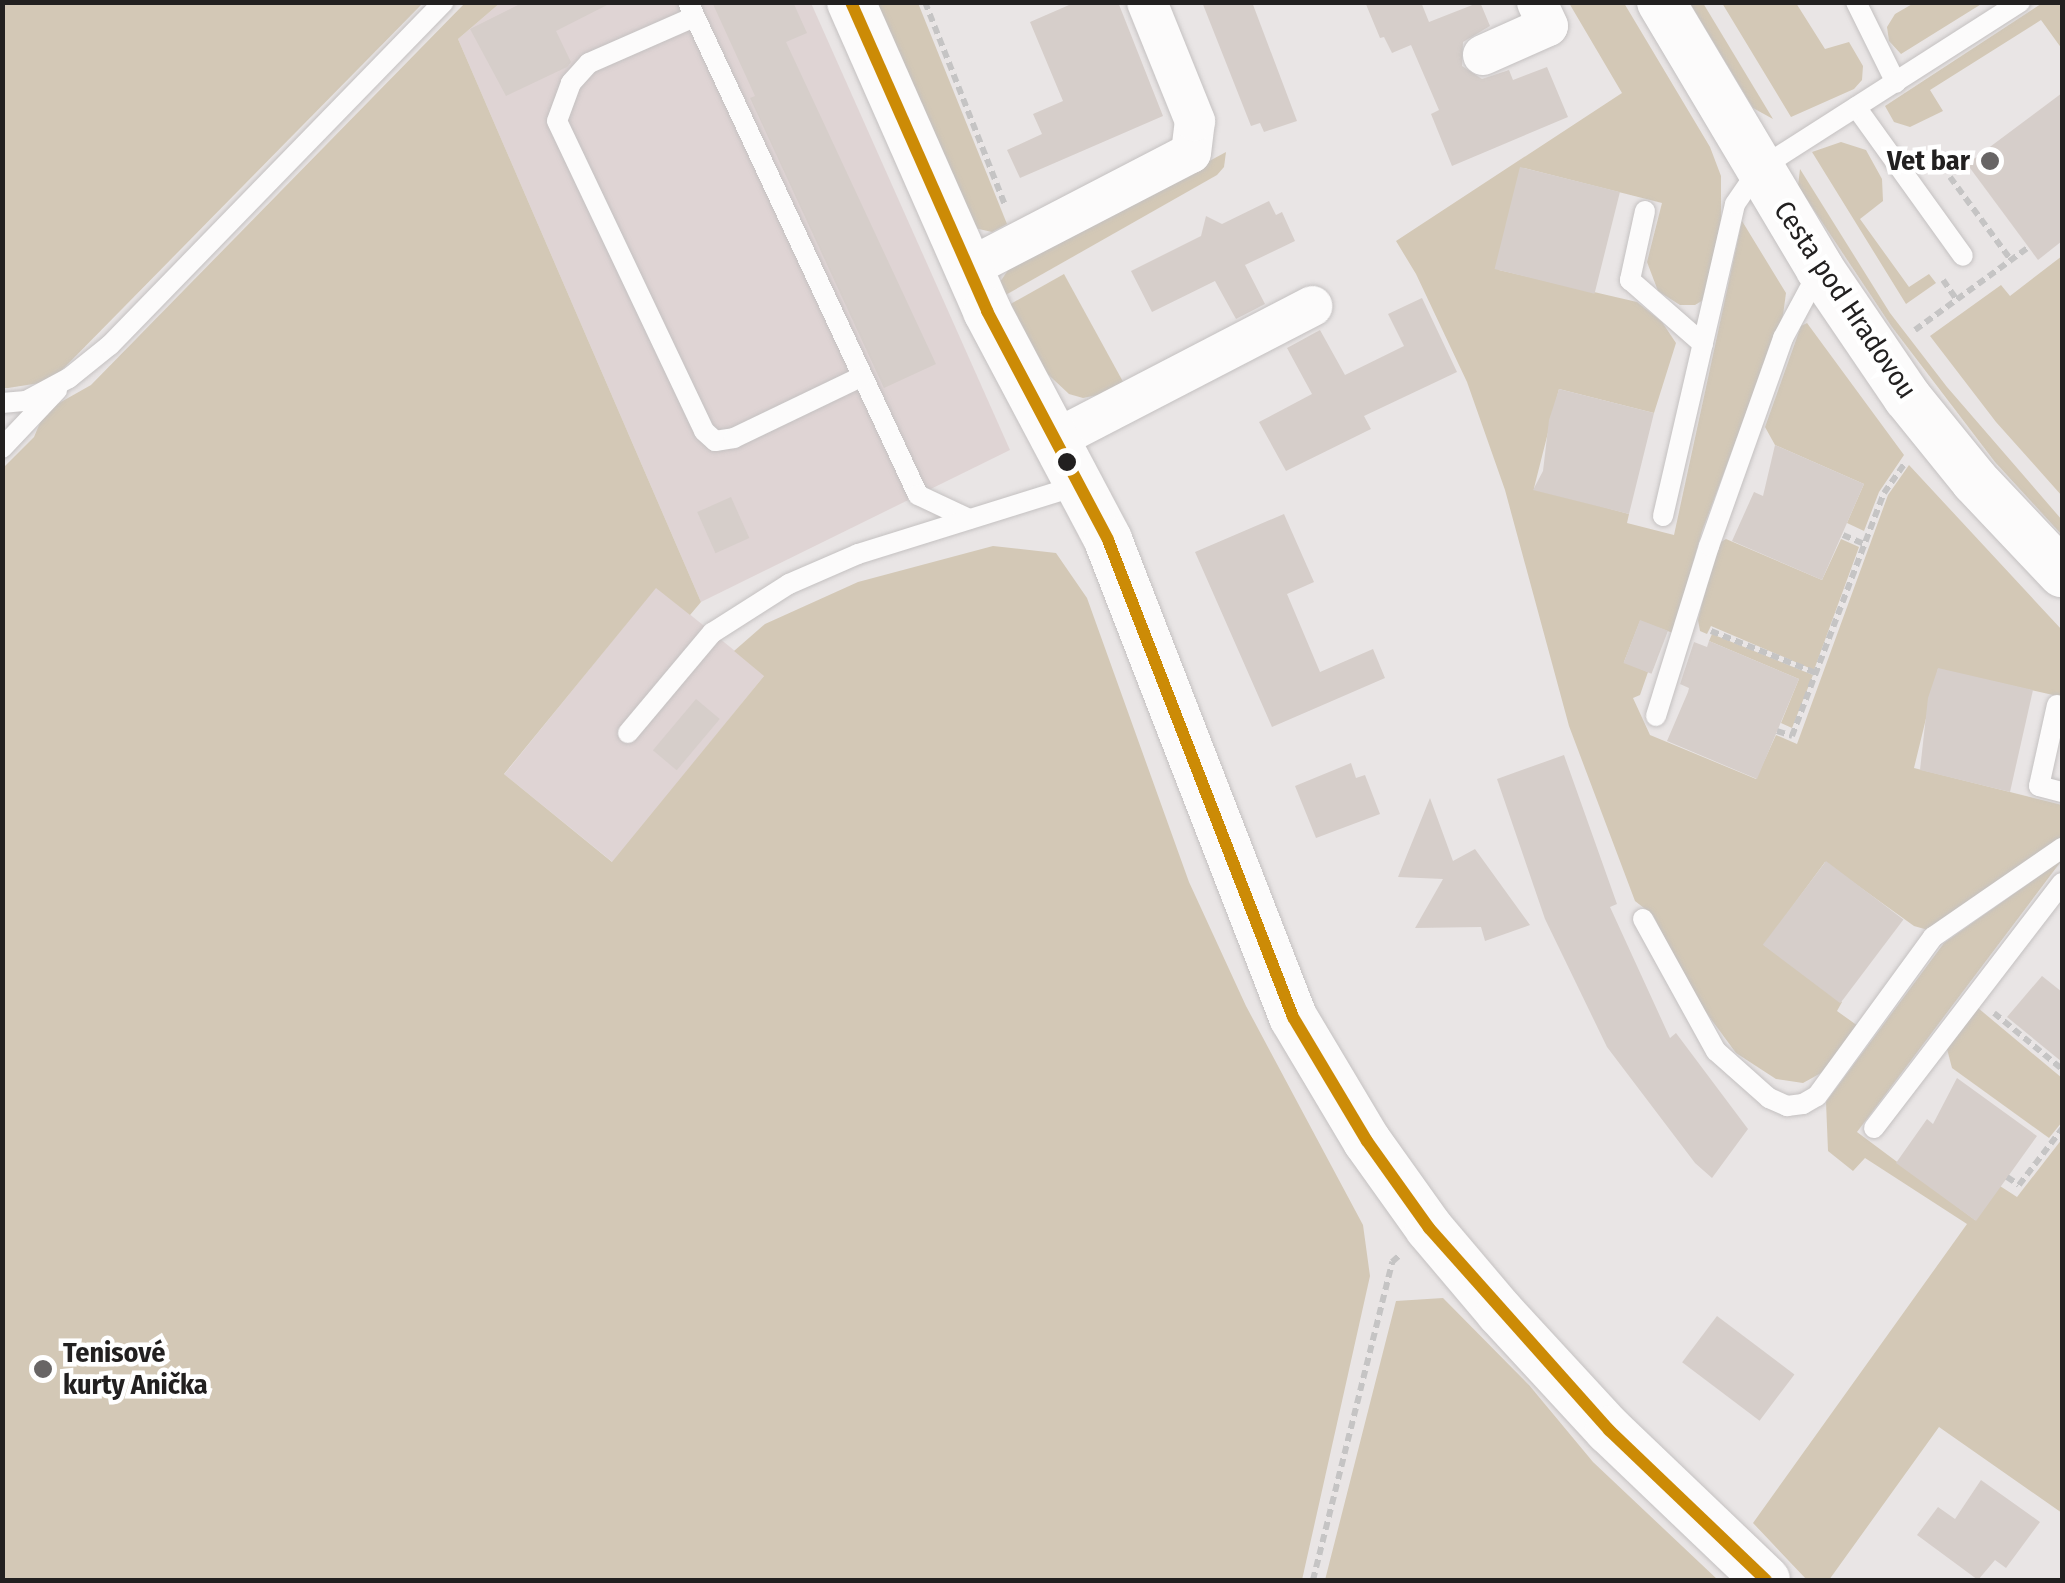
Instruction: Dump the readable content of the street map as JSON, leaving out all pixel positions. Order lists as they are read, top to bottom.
{
  "streets": {
    "street": ["Cesta pod Hradovou"]
  },
  "places": ["Vet bar", "Tenisové kurty Anička"]
}
